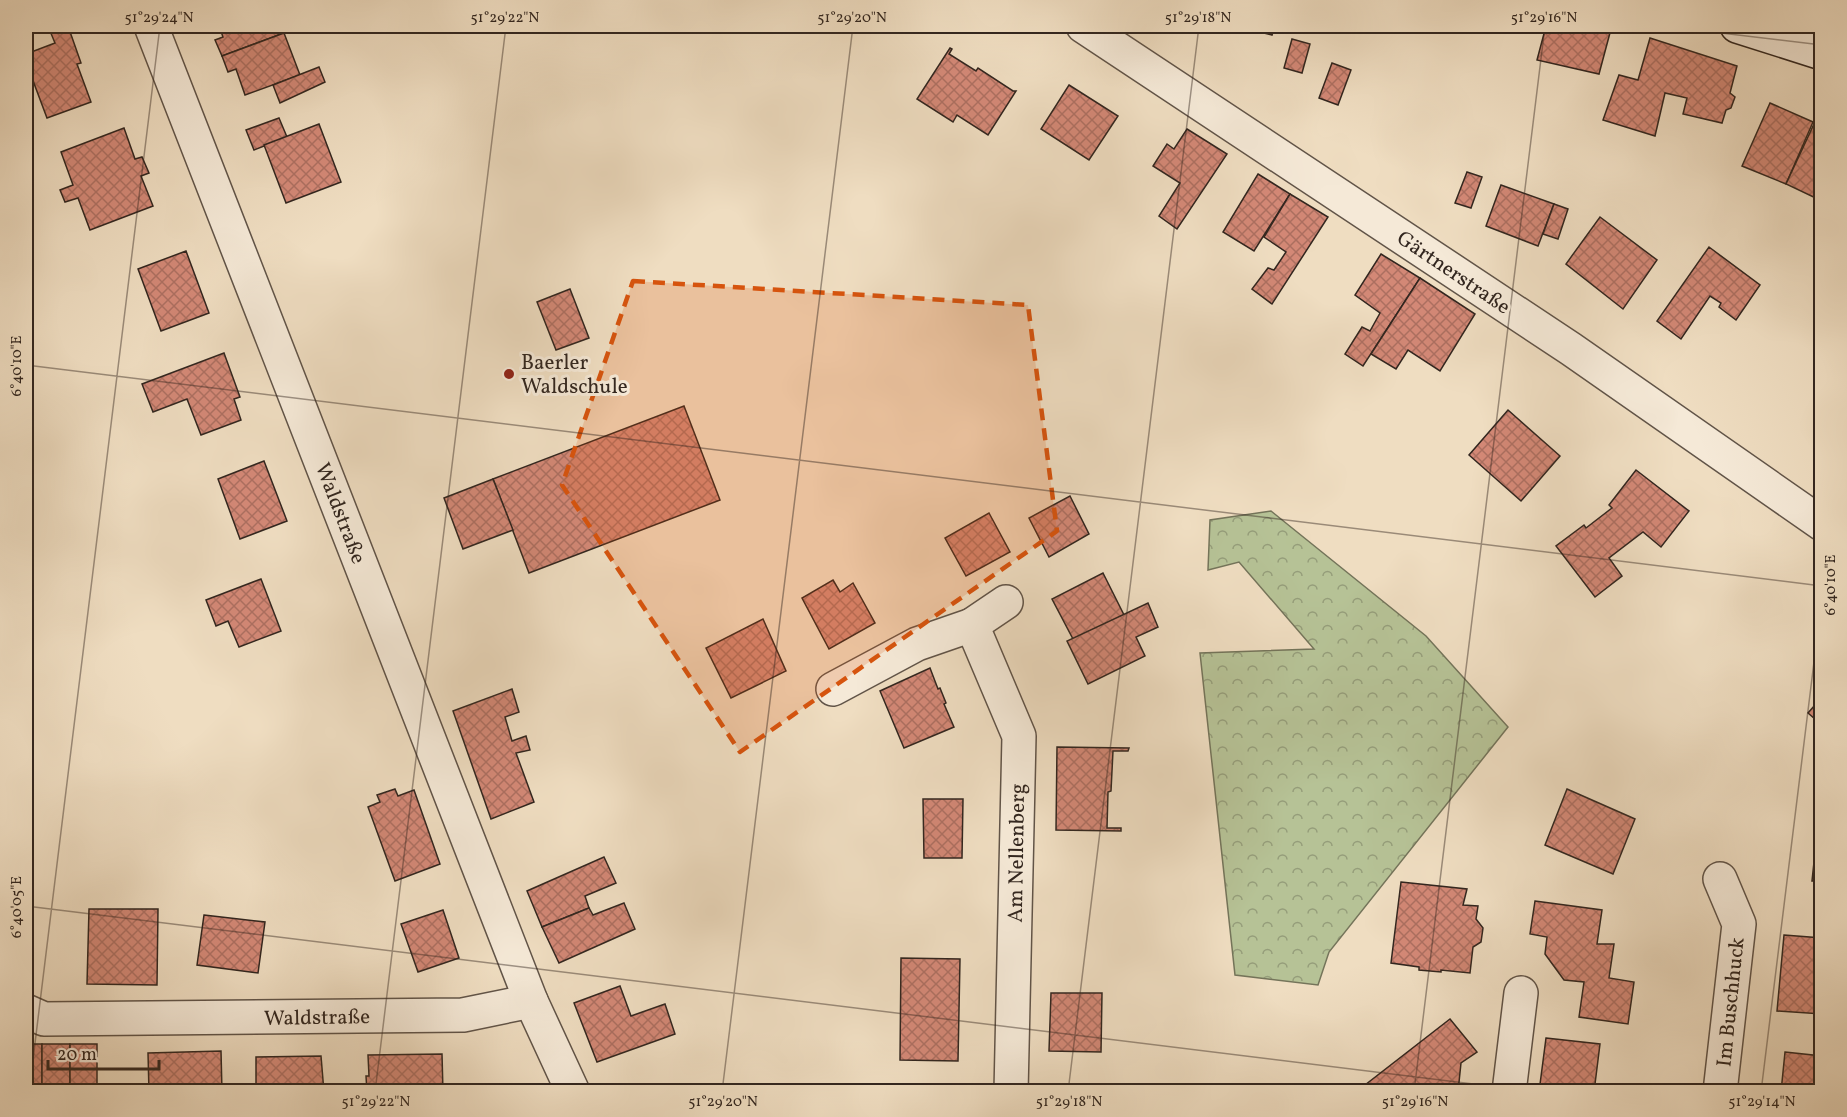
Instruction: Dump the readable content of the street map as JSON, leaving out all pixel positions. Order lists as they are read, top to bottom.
{
  "streets": {
    "street": [
      "Gärtnerstraße",
      "Waldstraße",
      "Am Nellenberg",
      "Im Buschhuck"
    ]
  },
  "places": ["Baerler Waldschule"],
  "scale_bar": "20 m",
  "coordinates": [
    "51°29'24\"N",
    "51°29'22\"N",
    "51°29'20\"N",
    "51°29'18\"N",
    "51°29'16\"N",
    "6°40'10\"E",
    "6°40'05\"E",
    "51°29'14\"N"
  ]
}
